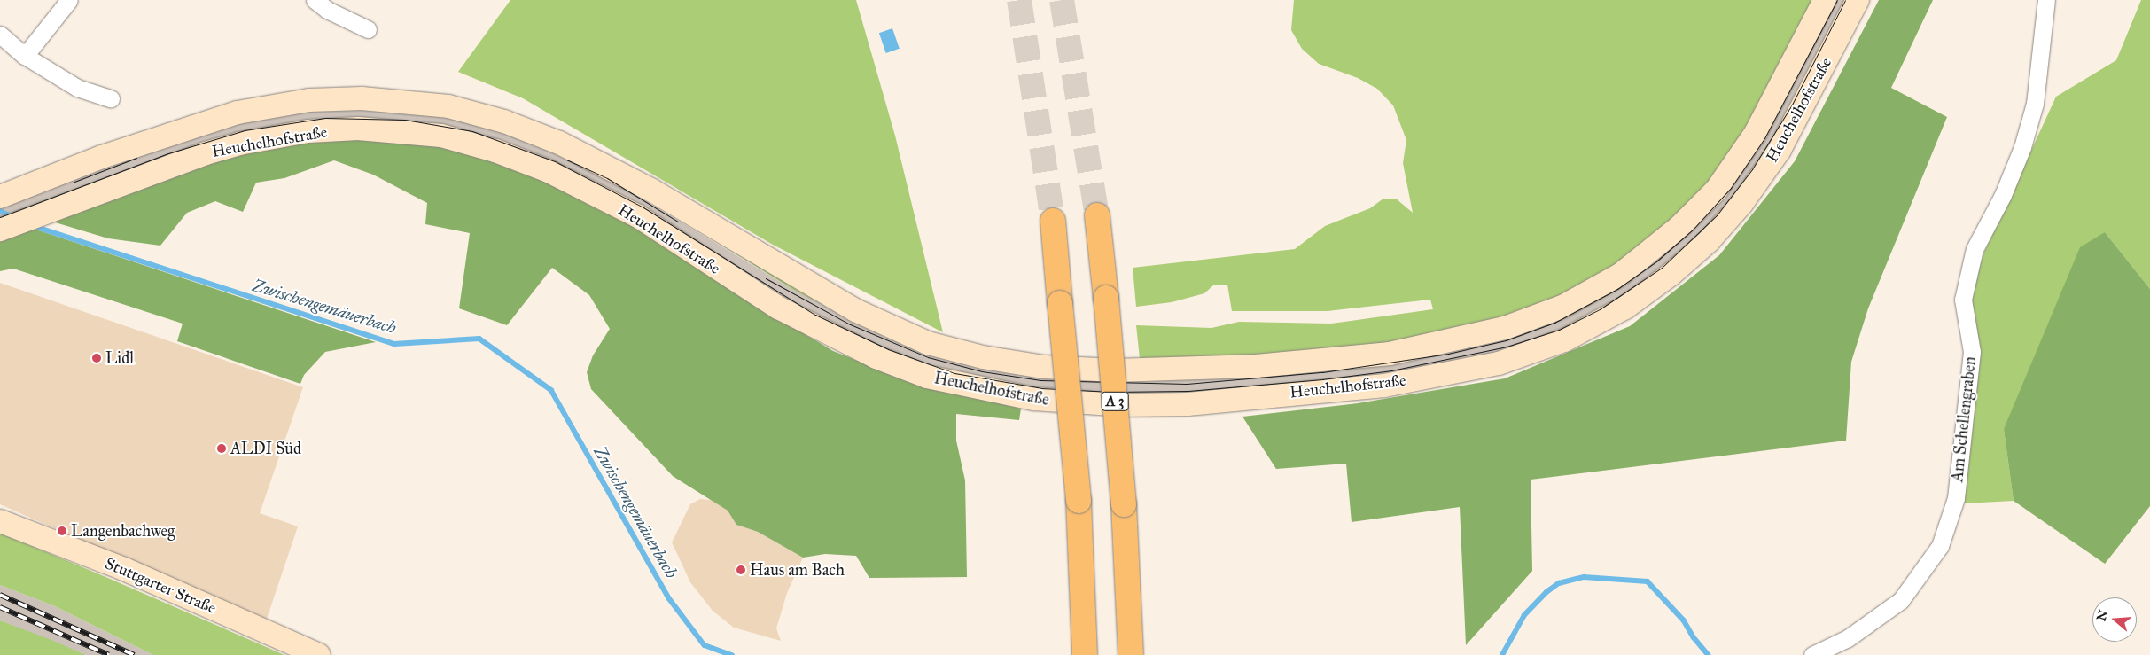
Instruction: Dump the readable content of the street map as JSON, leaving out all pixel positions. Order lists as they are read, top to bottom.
{
  "streets": {
    "highway": ["A 3"],
    "main road": ["Heuchelhofstraße", "Stuttgarter Straße"],
    "street": ["Am Schellengraben"]
  },
  "water": ["Zwischengemäuerbach"],
  "places": [
    "Lidl",
    "ALDI Süd",
    "Langenbachweg",
    "Haus am Bach"
  ],
  "north": "left"
}
